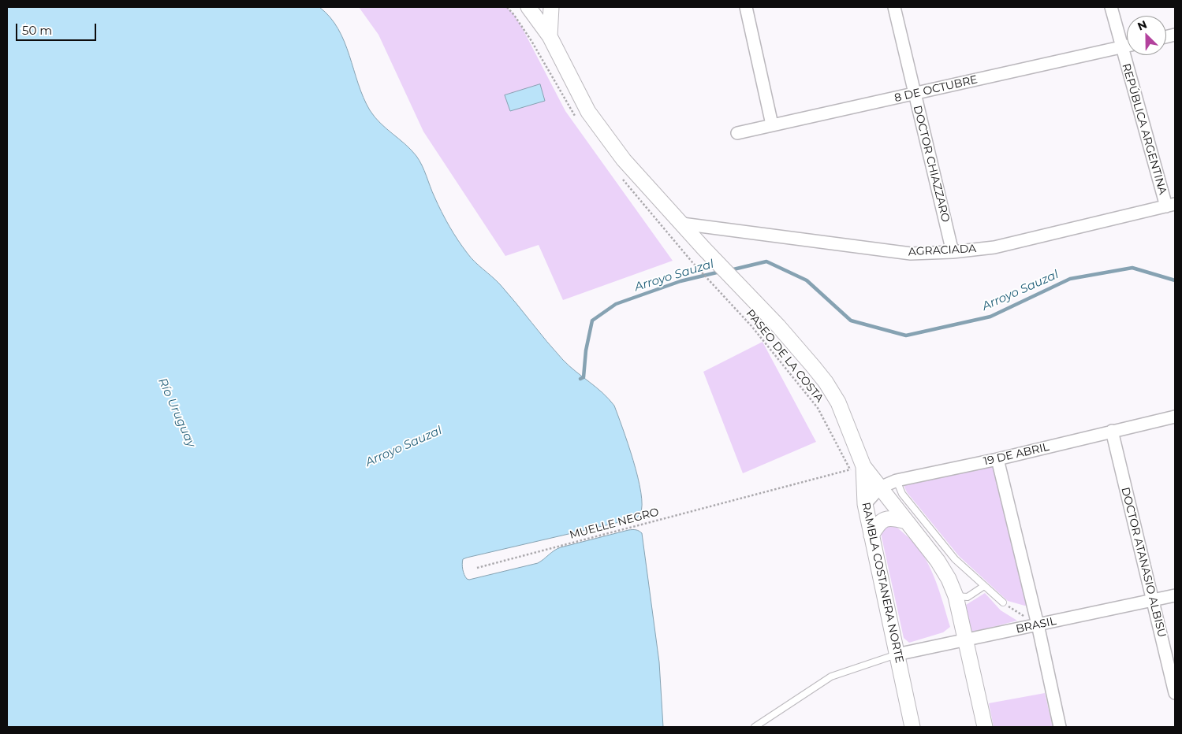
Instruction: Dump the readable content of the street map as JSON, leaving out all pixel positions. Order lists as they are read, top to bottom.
{
  "streets": {
    "street": [
      "8 DE OCTUBRE",
      "REPÚBLICA ARGENTINA",
      "DOCTOR CHIAZZARO",
      "AGRACIADA",
      "19 DE ABRIL",
      "DOCTOR ATANASIO ALBISU",
      "RAMBLA COSTANERA NORTE",
      "BRASIL"
    ],
    "path": ["PASEO DE LA COSTA", "MUELLE NEGRO"]
  },
  "crossings": [
    ["8 DE OCTUBRE", "REPÚBLICA ARGENTINA"],
    ["8 DE OCTUBRE", "DOCTOR CHIAZZARO"],
    ["REPÚBLICA ARGENTINA", "AGRACIADA"],
    ["DOCTOR CHIAZZARO", "AGRACIADA"],
    ["AGRACIADA", "RAMBLA COSTANERA NORTE"],
    ["PASEO DE LA COSTA", "MUELLE NEGRO"],
    ["PASEO DE LA COSTA", "RAMBLA COSTANERA NORTE"],
    ["19 DE ABRIL", "DOCTOR ATANASIO ALBISU"],
    ["19 DE ABRIL", "RAMBLA COSTANERA NORTE"],
    ["MUELLE NEGRO", "RAMBLA COSTANERA NORTE"],
    ["DOCTOR ATANASIO ALBISU", "BRASIL"],
    ["RAMBLA COSTANERA NORTE", "BRASIL"]
  ],
  "water": ["Arroyo Sauzal", "Río Uruguay"],
  "scale_bar": "50 m",
  "north": "top left"
}
